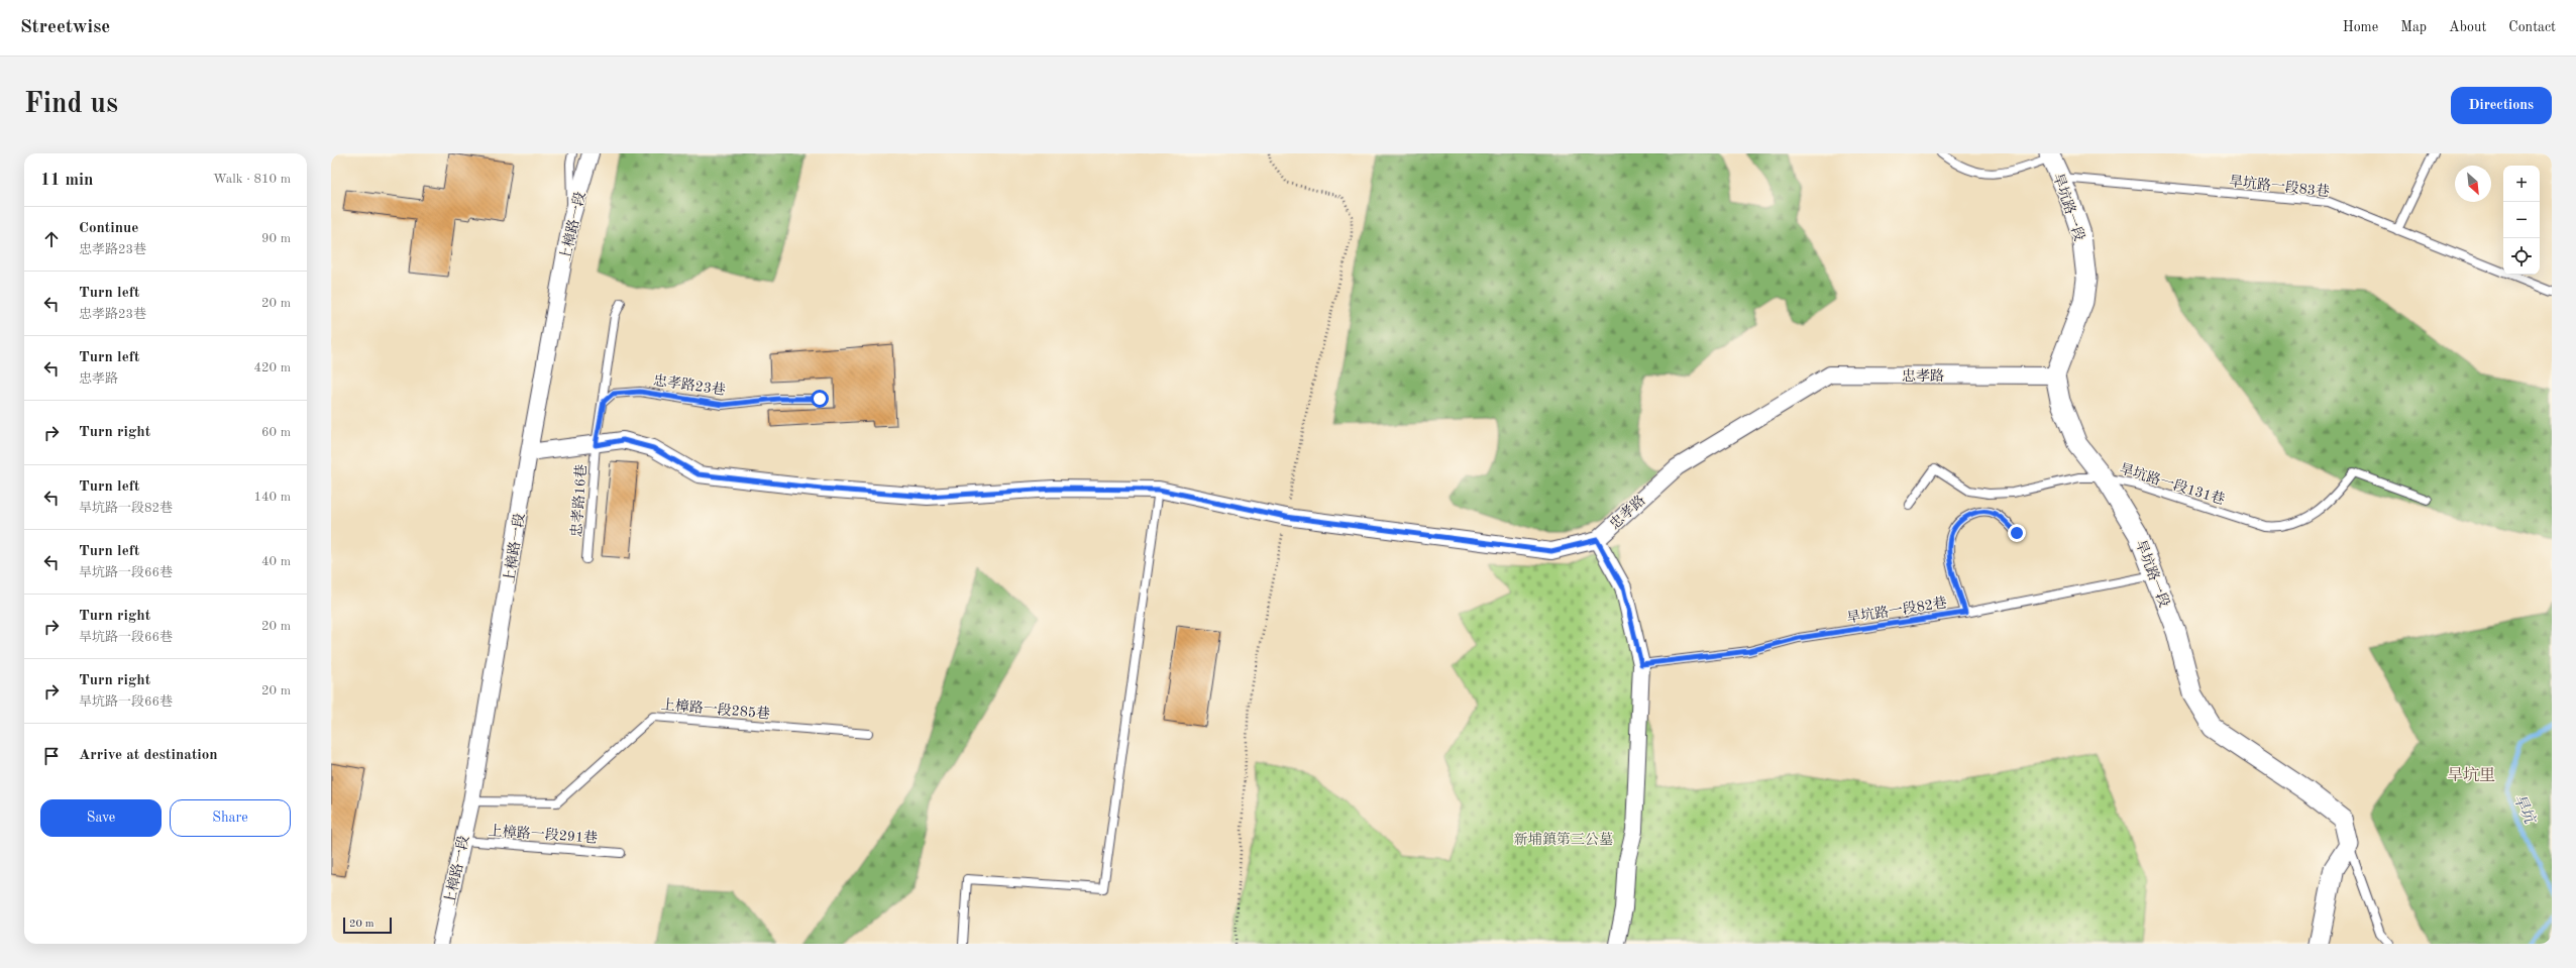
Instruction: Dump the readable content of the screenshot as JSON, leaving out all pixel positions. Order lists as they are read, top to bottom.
{
  "streets": {
    "street": ["旱坑路一段", "上樟路一段", "忠孝路"],
    "lane": [
      "旱坑路一段83巷",
      "忠孝路23巷",
      "旱坑路一段131巷",
      "忠孝路16巷",
      "旱坑路一段82巷",
      "上樟路一段285巷",
      "上樟路一段291巷"
    ]
  },
  "crossings": [
    ["旱坑路一段83巷", "旱坑路一段"],
    ["旱坑路一段", "忠孝路"],
    ["旱坑路一段", "旱坑路一段131巷"],
    ["旱坑路一段", "旱坑路一段82巷"],
    ["上樟路一段", "忠孝路"],
    ["上樟路一段", "上樟路一段285巷"],
    ["上樟路一段", "上樟路一段291巷"],
    ["忠孝路", "忠孝路16巷"]
  ],
  "districts": ["旱坑里"],
  "water": ["旱坑"],
  "parks": ["新埔鎮第三公墓"],
  "scale_bar": "20 m",
  "north": "bottom right",
  "page": {
    "header": "Streetwise",
    "nav": [
      "Home",
      "Map",
      "About",
      "Contact"
    ],
    "buttons": [
      "Directions",
      ["Save", "Share"]
    ],
    "title": "Find us",
    "heading": ["11 min", "Walk · 810 m"],
    "map_buttons": ["+", "−"],
    "list": [
      ["Continue", "忠孝路23巷", "90 m"],
      ["Turn left", "忠孝路23巷", "20 m"],
      ["Turn left", "忠孝路", "420 m"],
      ["Turn right", "60 m"],
      ["Turn left", "旱坑路一段82巷", "140 m"],
      ["Turn left", "旱坑路一段66巷", "40 m"],
      ["Turn right", "旱坑路一段66巷", "20 m"],
      ["Turn right", "旱坑路一段66巷", "20 m"],
      "Arrive at destination"
    ],
    "scale": "20 m"
  }
}
